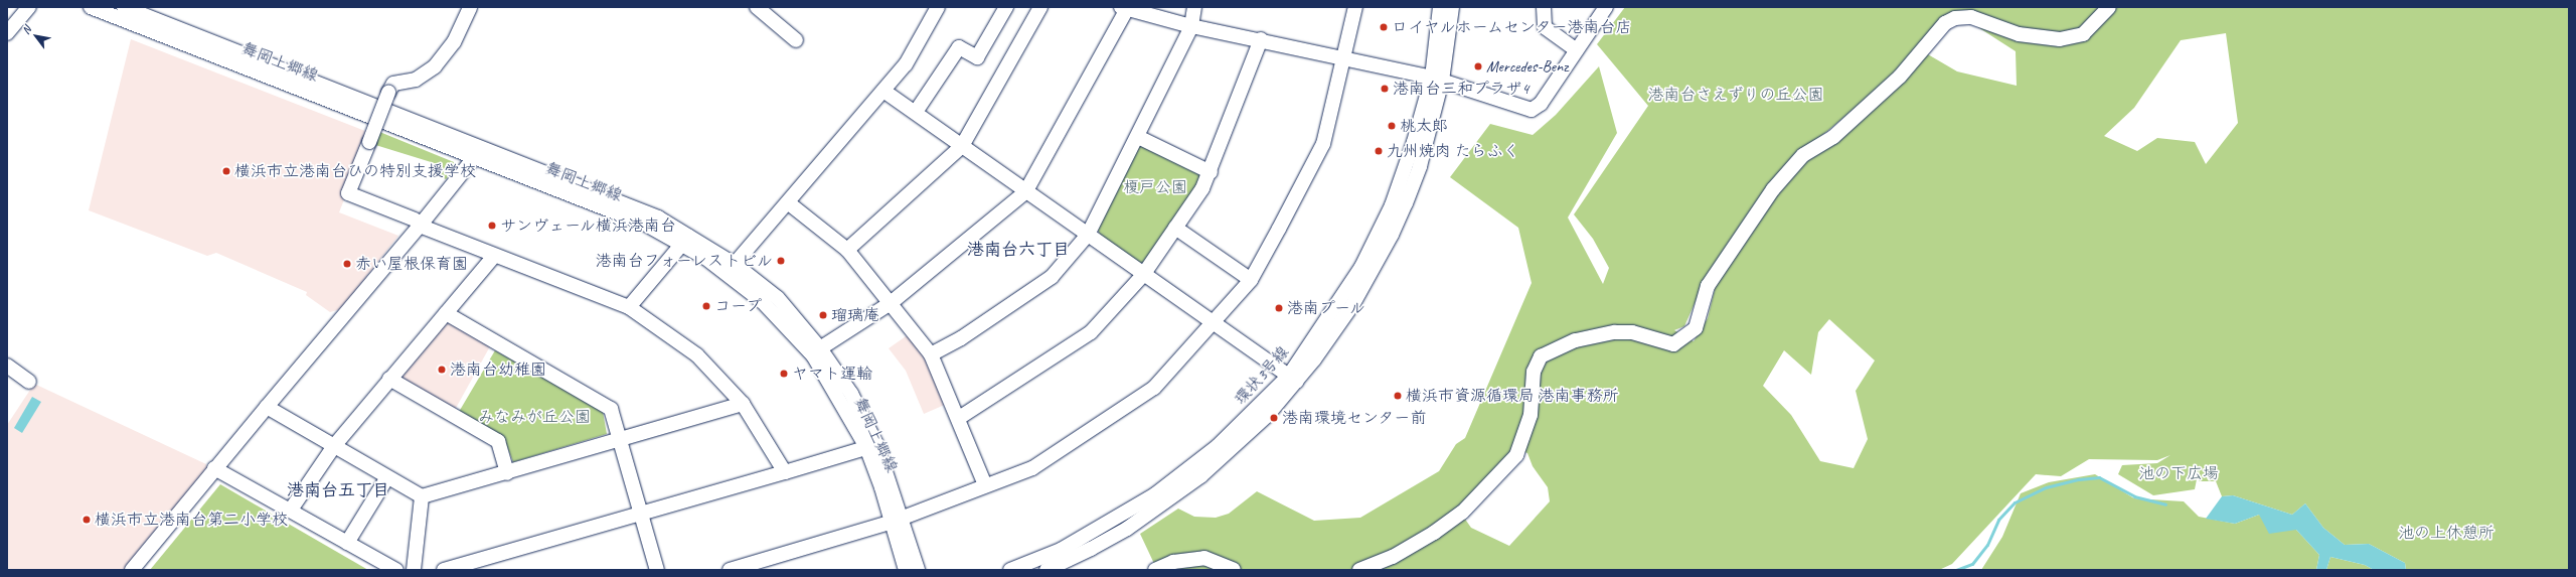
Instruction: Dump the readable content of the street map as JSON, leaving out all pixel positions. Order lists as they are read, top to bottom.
{
  "streets": {
    "street": ["舞岡上郷線", "環状3号線"]
  },
  "districts": ["港南台六丁目", "港南台五丁目"],
  "parks": [
    "港南台さえずりの丘公園",
    "榎戸公園",
    "みなみが丘公園",
    "池の下広場",
    "池の上休憩所"
  ],
  "places": [
    "ロイヤルホームセンター港南台店",
    "Mercedes-Benz",
    "港南台三和プラザ4",
    "桃太郎",
    "九州焼肉 たらふく",
    "横浜市立港南台ひの特別支援学校",
    "サンヴェール横浜港南台",
    "港南台フォーレストビル",
    "赤い屋根保育園",
    "コープ",
    "港南プール",
    "瑠璃庵",
    "港南台幼稚園",
    "ヤマト運輸",
    "横浜市資源循環局 港南事務所",
    "港南環境センター前",
    "横浜市立港南台第二小学校"
  ],
  "north": "top left"
}
